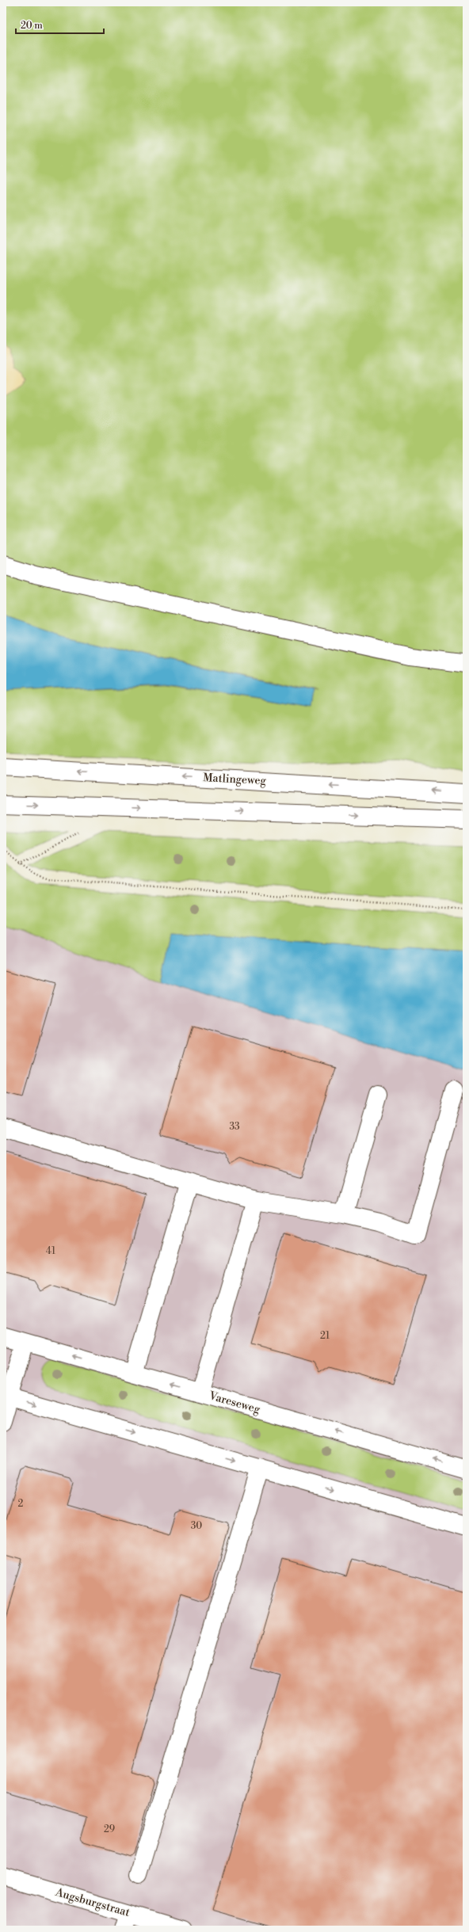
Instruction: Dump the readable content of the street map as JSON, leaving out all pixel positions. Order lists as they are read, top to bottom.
{
  "streets": {
    "street": ["Matlingeweg", "Vareseweg", "Augsburgstraat"]
  },
  "house_numbers": [
    "33",
    "41",
    "21",
    "2",
    "30",
    "29"
  ],
  "scale_bar": "20 m"
}
